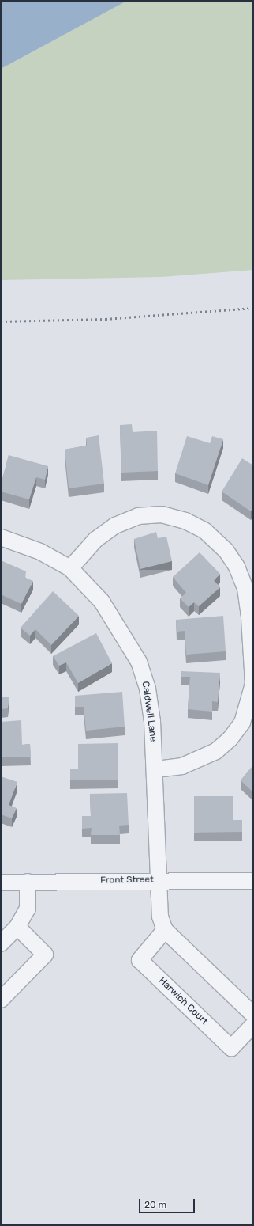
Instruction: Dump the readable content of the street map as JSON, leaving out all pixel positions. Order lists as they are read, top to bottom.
{
  "streets": {
    "street": ["Caldwell Lane", "Front Street", "Harwich Court"]
  },
  "crossings": [
    ["Caldwell Lane", "Front Street"]
  ],
  "scale_bar": "20 m"
}
